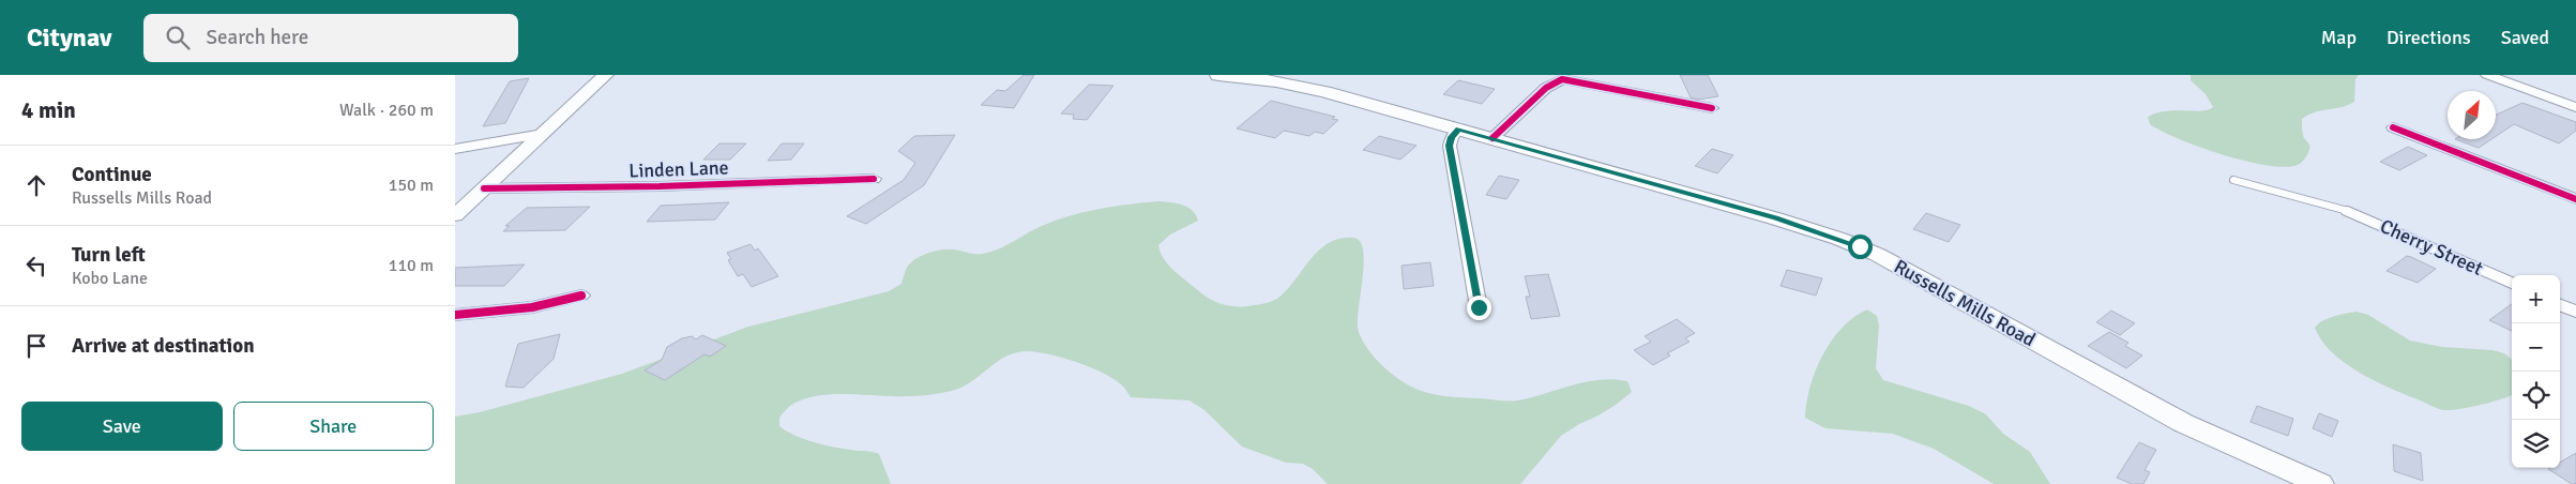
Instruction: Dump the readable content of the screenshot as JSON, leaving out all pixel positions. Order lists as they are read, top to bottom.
{
  "streets": {
    "main road": ["Russells Mills Road"],
    "street": ["Linden Lane", "Cherry Street"]
  },
  "north": "top right",
  "page": {
    "header": "Citynav",
    "search": "Search here",
    "nav": ["Map", "Directions", "Saved"],
    "heading": ["4 min", "Walk · 260 m"],
    "list": [
      ["Continue", "Russells Mills Road", "150 m"],
      ["Turn left", "Kobo Lane", "110 m"],
      "Arrive at destination"
    ],
    "map_buttons": ["+", "−"],
    "buttons": ["Save", "Share"]
  }
}
